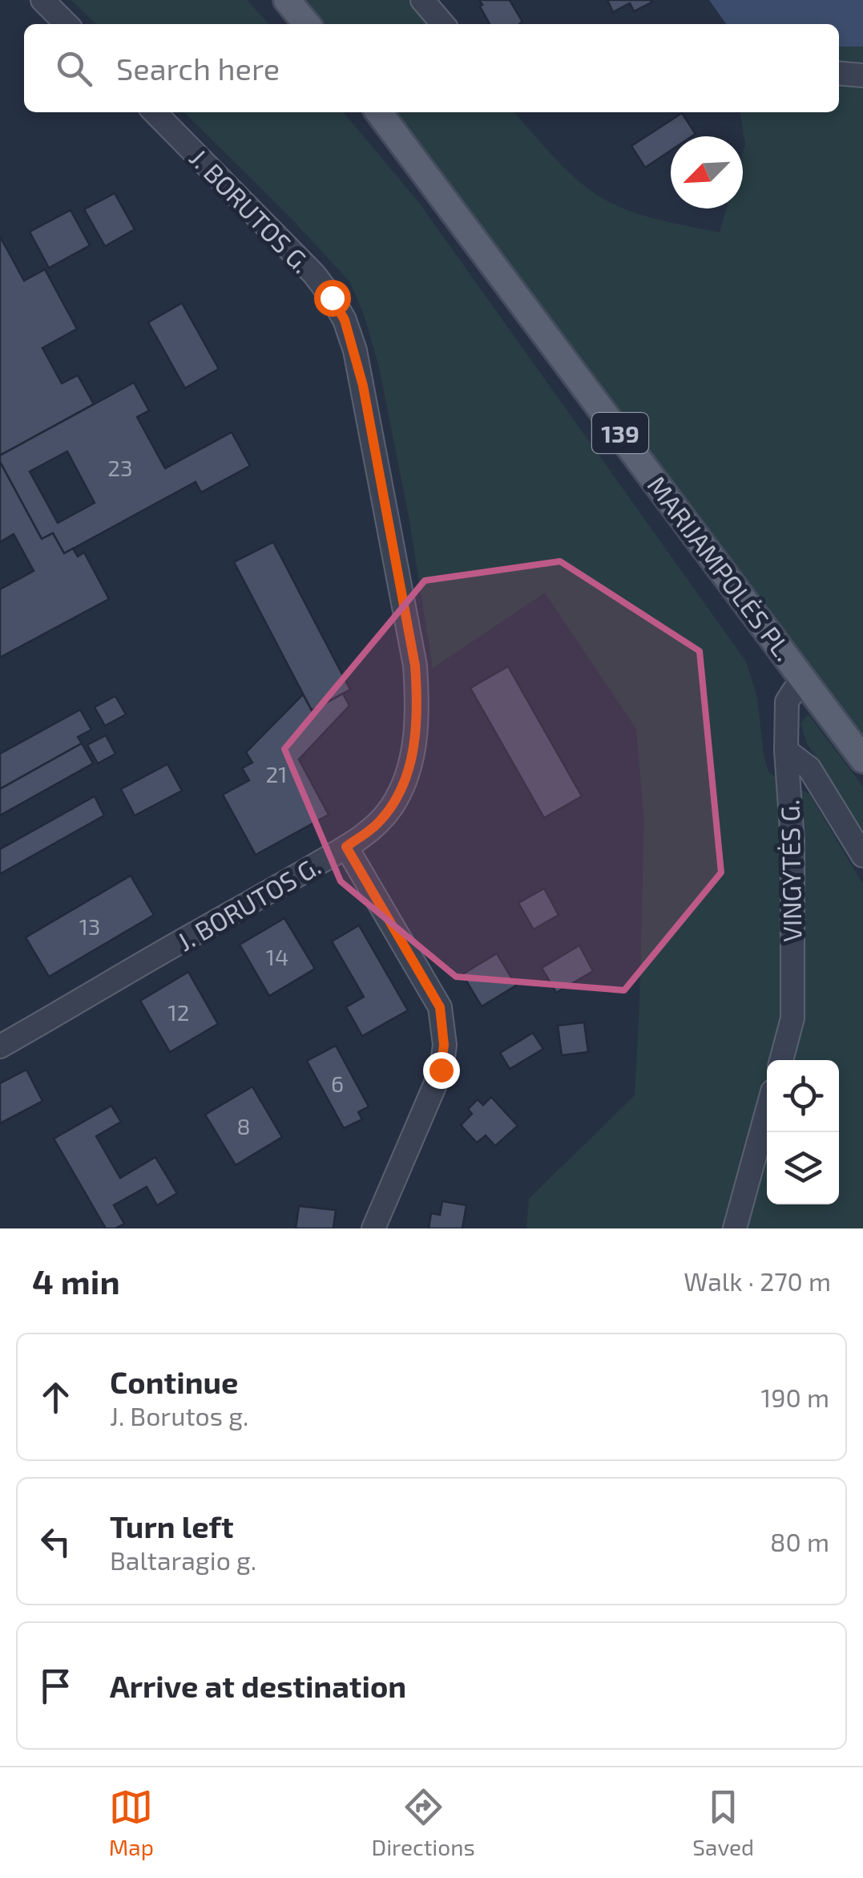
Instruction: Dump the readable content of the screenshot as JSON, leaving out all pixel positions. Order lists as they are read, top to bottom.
{
  "streets": {
    "main road": ["139", "MARIJAMPOLĖS PL."],
    "street": ["J. BORUTOS G.", "VINGYTĖS G."]
  },
  "crossings": [
    ["MARIJAMPOLĖS PL.", "VINGYTĖS G."]
  ],
  "house_numbers": [
    "23",
    "21",
    "13",
    "14",
    "12",
    "6",
    "8"
  ],
  "north": "bottom left",
  "page": {
    "search": "Search here",
    "heading": ["4 min", "Walk · 270 m"],
    "list": [
      ["Continue", "J. Borutos g.", "190 m"],
      ["Turn left", "Baltaragio g.", "80 m"],
      "Arrive at destination"
    ],
    "nav": ["Map", "Directions", "Saved"]
  }
}
